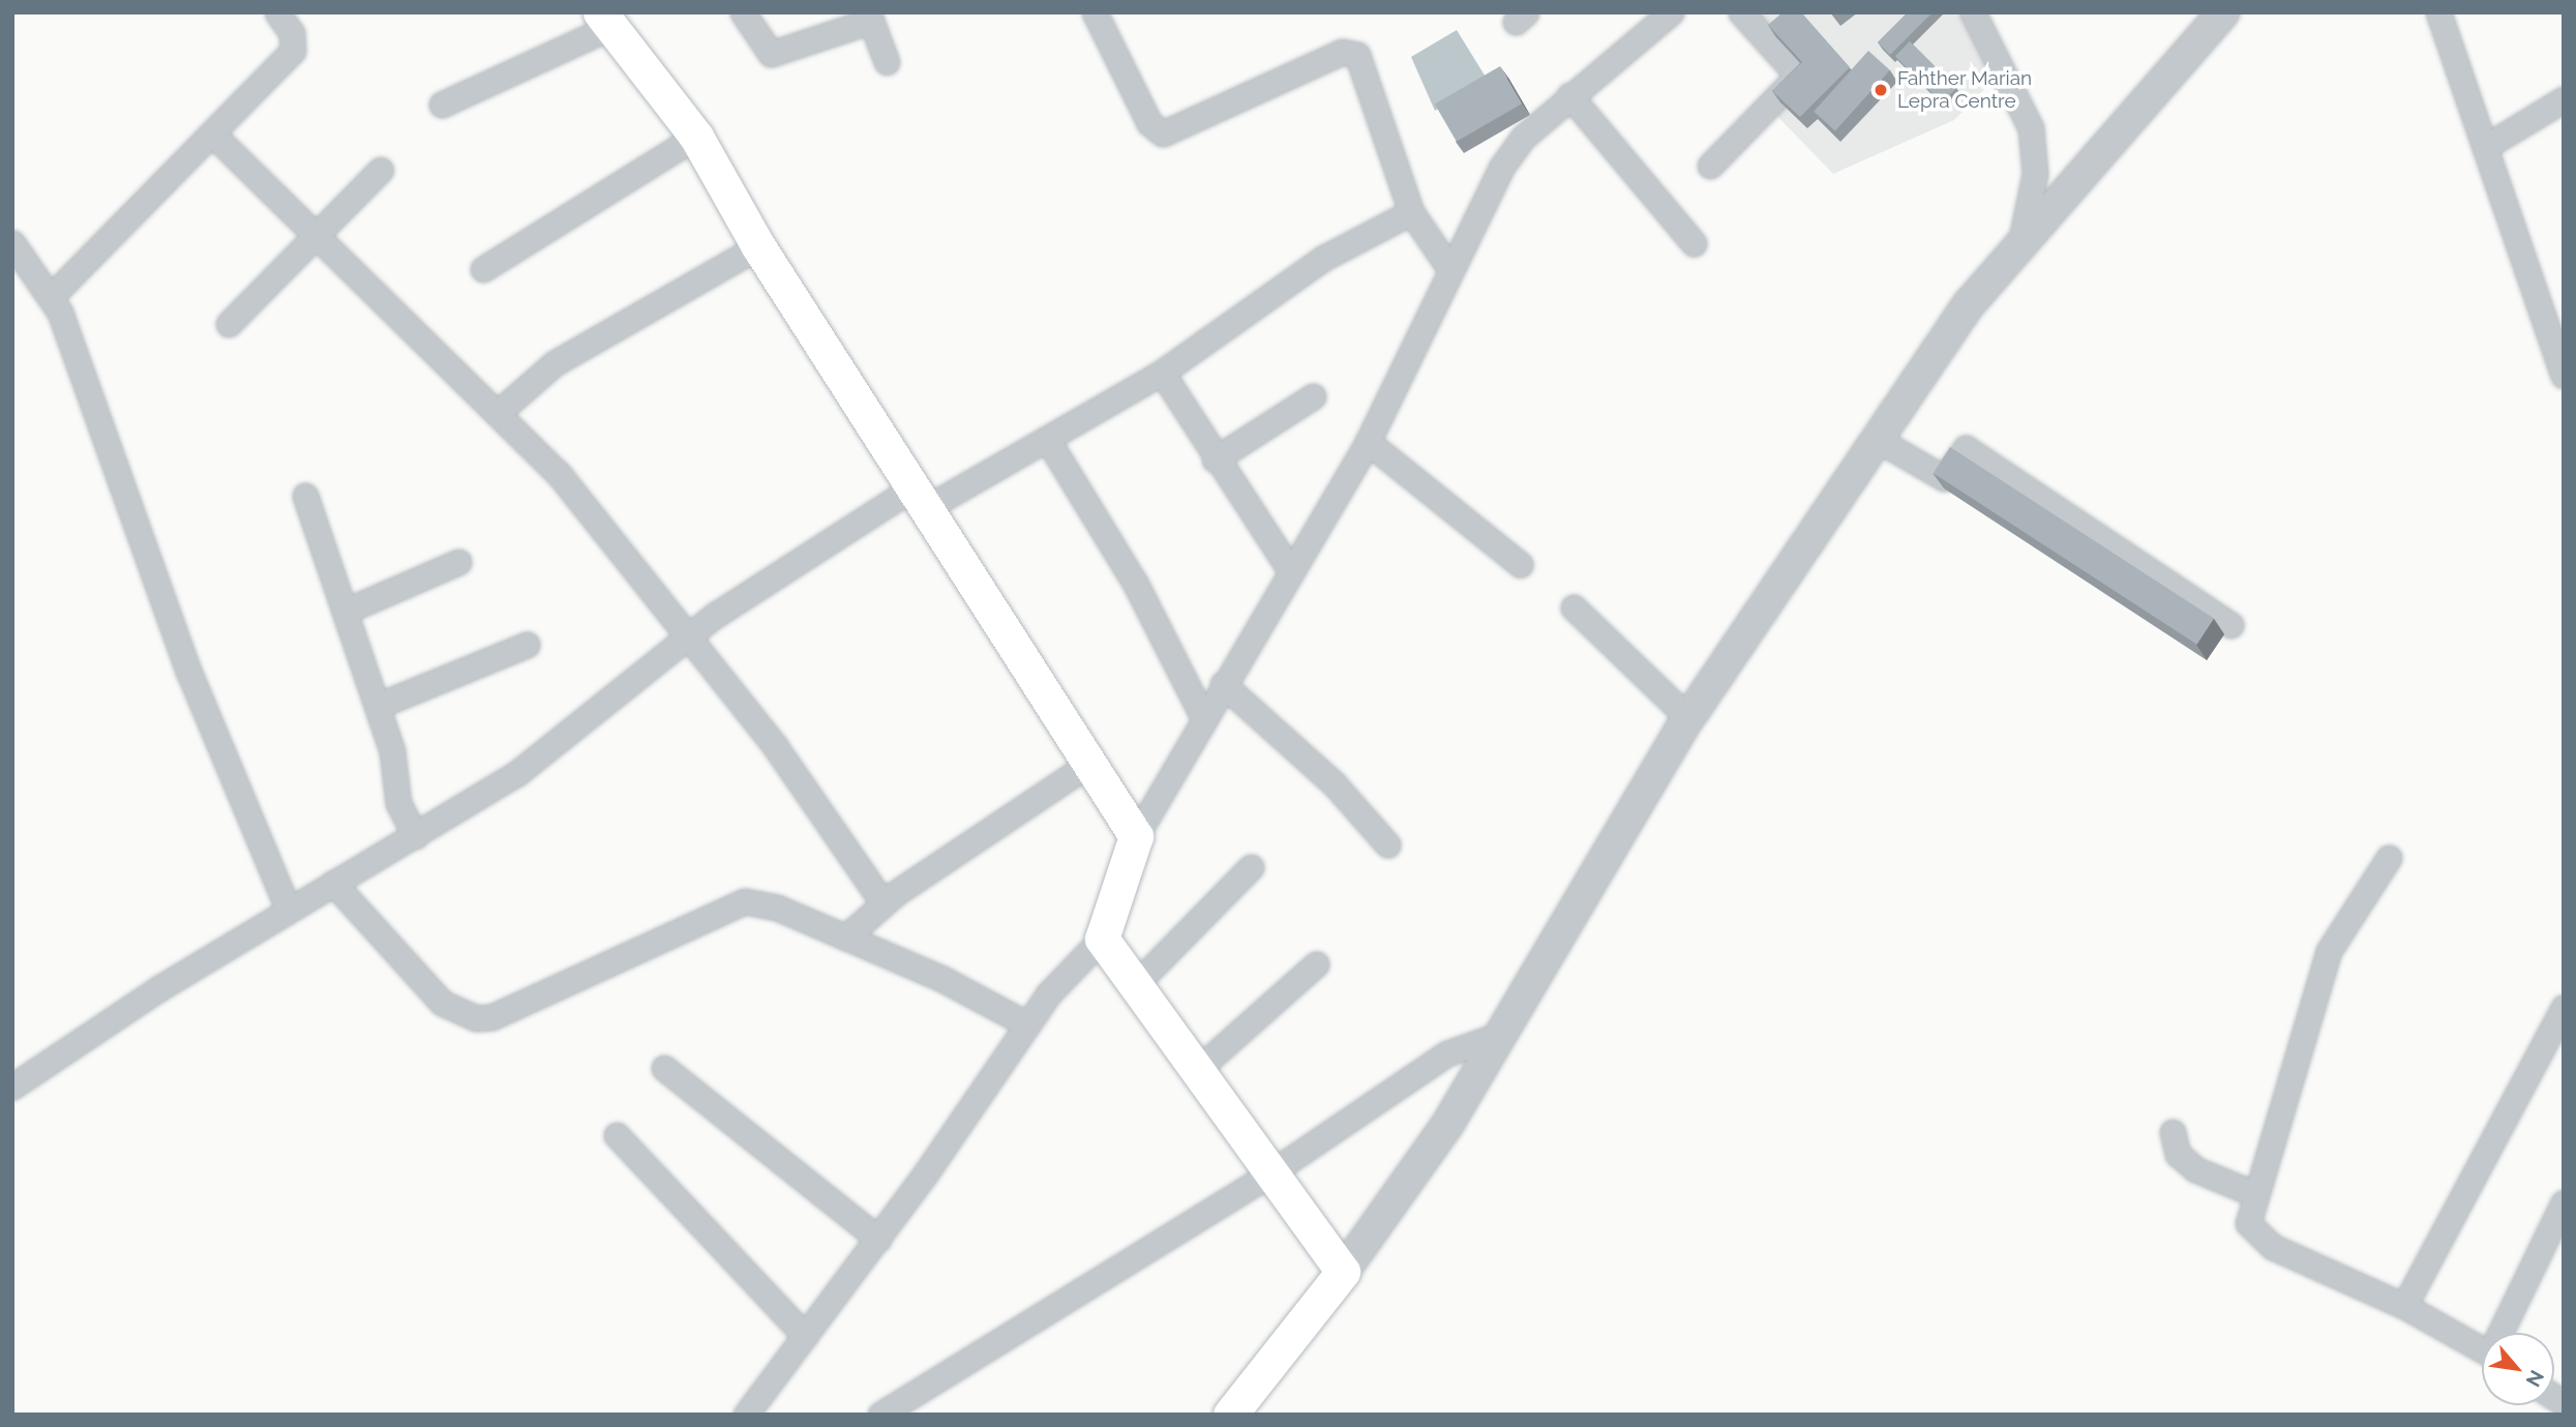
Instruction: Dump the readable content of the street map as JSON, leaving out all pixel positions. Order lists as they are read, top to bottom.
{
  "places": ["Fahther Marian Lepra Centre"],
  "north": "bottom right"
}
